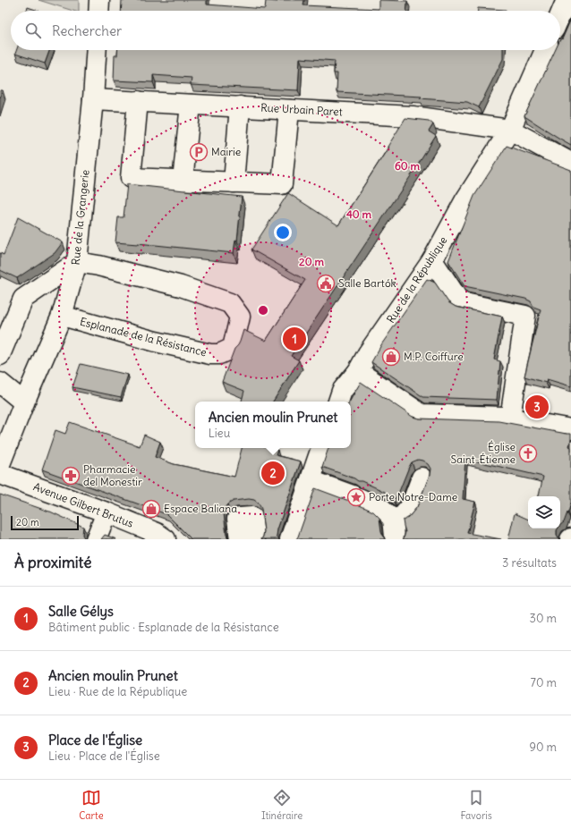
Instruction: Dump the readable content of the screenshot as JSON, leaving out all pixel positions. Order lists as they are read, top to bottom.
{
  "streets": {
    "street": [
      "Rue Urbain Paret",
      "Rue de la Grangerie",
      "Rue de la République",
      "Esplanade de la Résistance",
      "Avenue Gilbert Brutus"
    ]
  },
  "crossings": [
    ["Rue Urbain Paret", "Rue de la Grangerie"],
    ["Rue Urbain Paret", "Rue de la République"],
    ["Rue de la Grangerie", "Esplanade de la Résistance"]
  ],
  "places": {
    "parking": ["Mairie"],
    "public building": ["Salle Bartók"],
    "shop": ["M.P. Coiffure", "Espace Baliana"],
    "church": ["Église Saint-Étienne"],
    "pharmacy": ["Pharmacie del Monestir"],
    "place": ["Porte Notre-Dame"]
  },
  "scale_bar": "20 m",
  "page": {
    "search": "Rechercher",
    "pins": ["1", "3", "2"],
    "popup": ["Ancien moulin Prunet", "Lieu"],
    "scale": "20 m",
    "heading": ["À proximité", "3 résultats"],
    "list": [
      {
        "mark": "1",
        "name": "Salle Gélys",
        "note": "Bâtiment public · Esplanade de la Résistance",
        "value": "30 m"
      },
      {
        "mark": "2",
        "name": "Ancien moulin Prunet",
        "note": "Lieu · Rue de la République",
        "value": "70 m"
      },
      {
        "mark": "3",
        "name": "Place de l'Église",
        "note": "Lieu · Place de l'Église",
        "value": "90 m"
      }
    ],
    "nav": ["Carte", "Itinéraire", "Favoris"]
  },
  "rings": ["60 m", "40 m", "20 m"]
}
